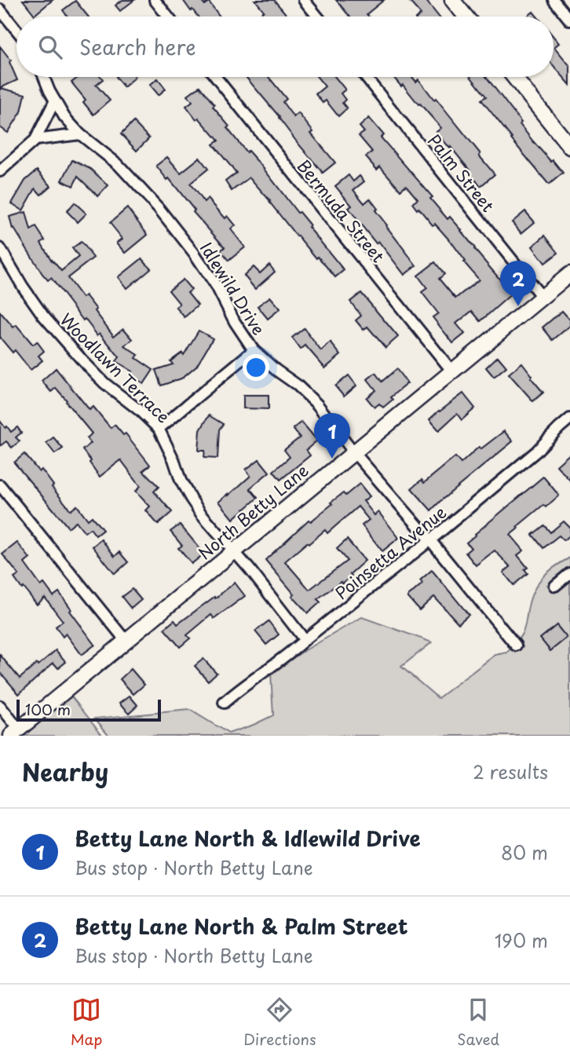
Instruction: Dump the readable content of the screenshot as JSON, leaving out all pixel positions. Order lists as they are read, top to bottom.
{
  "streets": {
    "street": [
      "Palm Street",
      "Bermuda Street",
      "Idlewild Drive",
      "Woodlawn Terrace",
      "North Betty Lane",
      "Poinsetta Avenue"
    ]
  },
  "crossings": [
    ["Palm Street", "North Betty Lane"],
    ["Bermuda Street", "North Betty Lane"],
    ["Idlewild Drive", "North Betty Lane"],
    ["Idlewild Drive", "Poinsetta Avenue"],
    ["Woodlawn Terrace", "North Betty Lane"],
    ["Woodlawn Terrace", "Poinsetta Avenue"]
  ],
  "scale_bar": "100 m",
  "page": {
    "search": "Search here",
    "pins": ["2", "1"],
    "scale": "100 m",
    "heading": ["Nearby", "2 results"],
    "list": [
      {
        "mark": "1",
        "name": "Betty Lane North & Idlewild Drive",
        "note": "Bus stop · North Betty Lane",
        "value": "80 m"
      },
      {
        "mark": "2",
        "name": "Betty Lane North & Palm Street",
        "note": "Bus stop · North Betty Lane",
        "value": "190 m"
      }
    ],
    "nav": ["Map", "Directions", "Saved"]
  }
}
